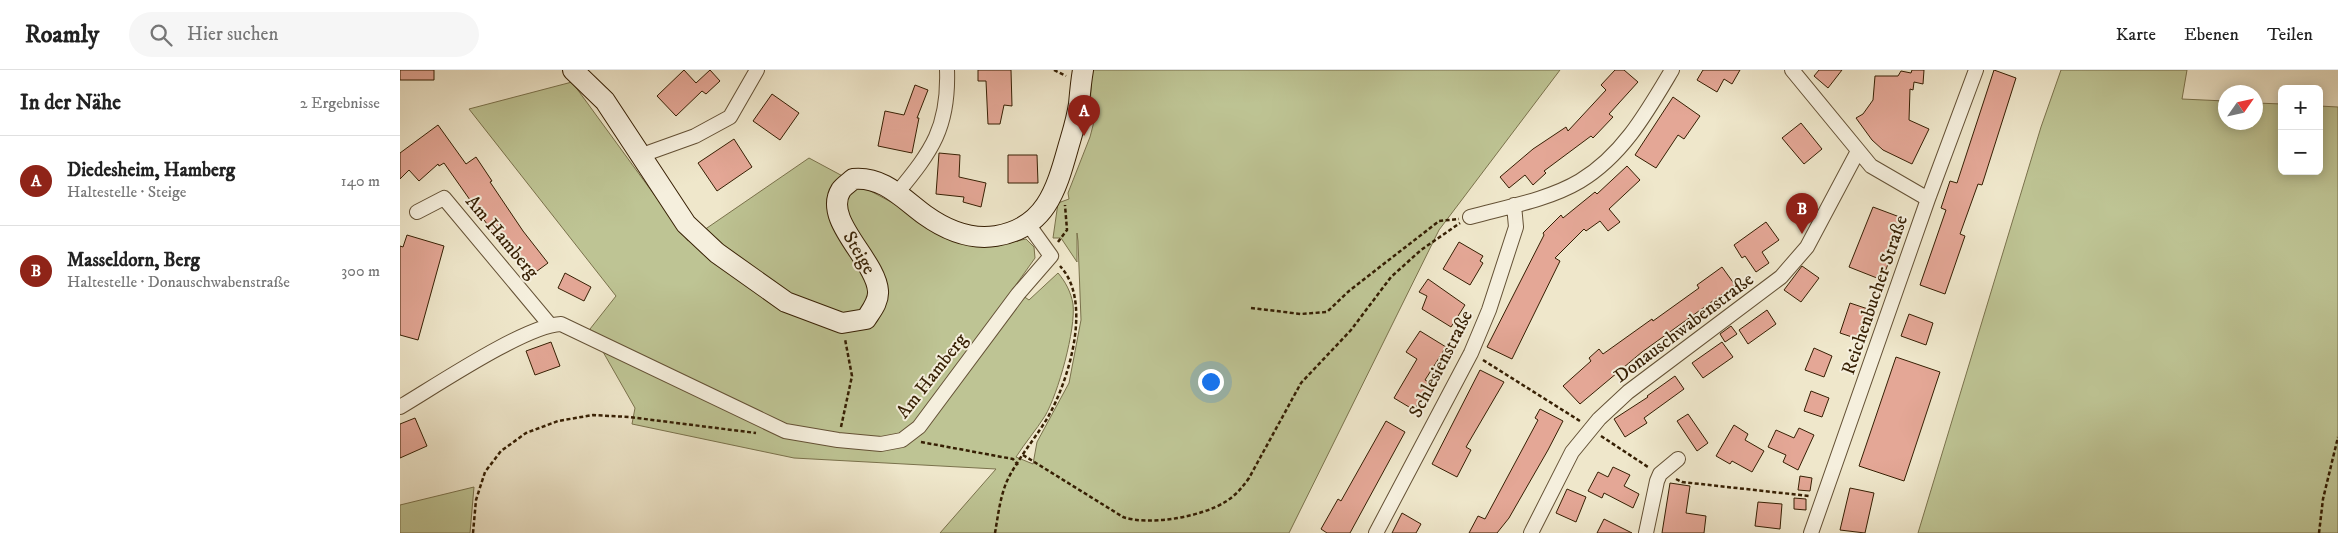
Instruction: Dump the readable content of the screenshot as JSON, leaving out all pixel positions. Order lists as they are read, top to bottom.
{
  "streets": {
    "street": [
      "Am Hamberg",
      "Steige",
      "Reichenbucher Straße",
      "Donauschwabenstraße",
      "Schlesienstraße"
    ]
  },
  "north": "top right",
  "page": {
    "header": "Roamly",
    "search": "Hier suchen",
    "nav": ["Karte", "Ebenen", "Teilen"],
    "heading": ["In der Nähe", "2 Ergebnisse"],
    "map_buttons": ["+", "−"],
    "pins": ["A", "B"],
    "list": [
      {
        "mark": "A",
        "name": "Diedesheim, Hamberg",
        "note": "Haltestelle · Steige",
        "value": "140 m"
      },
      {
        "mark": "B",
        "name": "Masseldorn, Berg",
        "note": "Haltestelle · Donauschwabenstraße",
        "value": "300 m"
      }
    ]
  }
}
